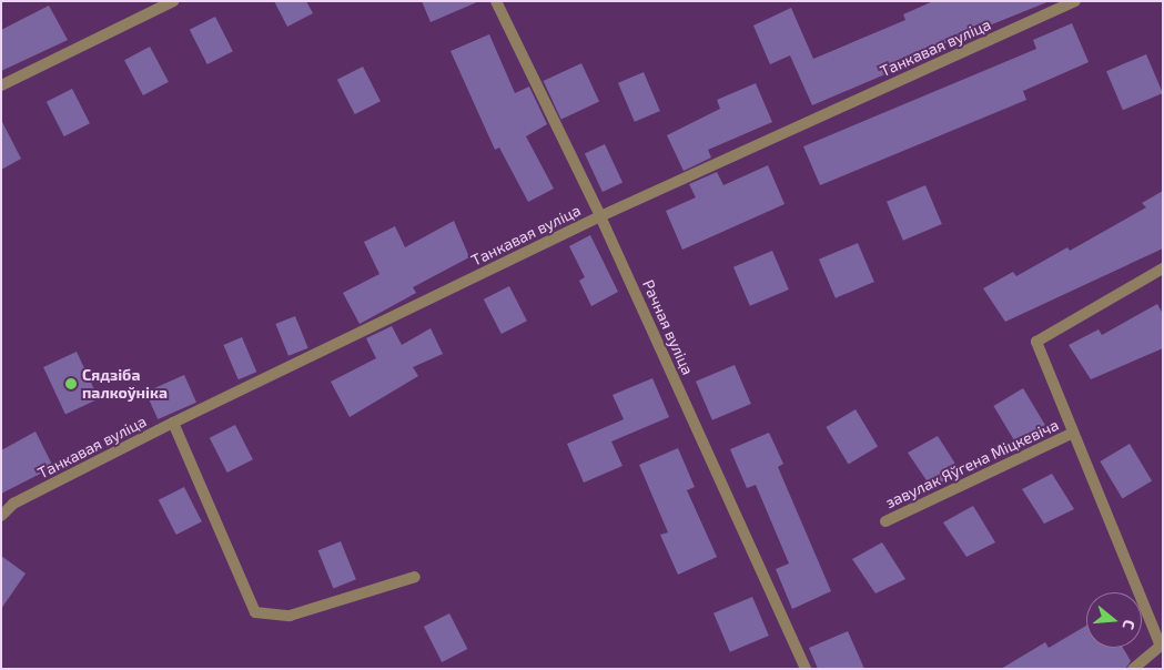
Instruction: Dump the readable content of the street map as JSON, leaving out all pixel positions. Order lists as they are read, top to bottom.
{
  "streets": {
    "street": ["Танкавая вуліца", "Рачная вуліца", "завулак Яўгена Міцкевіча"]
  },
  "crossings": [
    ["Танкавая вуліца", "Рачная вуліца"]
  ],
  "places": ["Сядзіба палкоўніка"],
  "north": "right"
}
